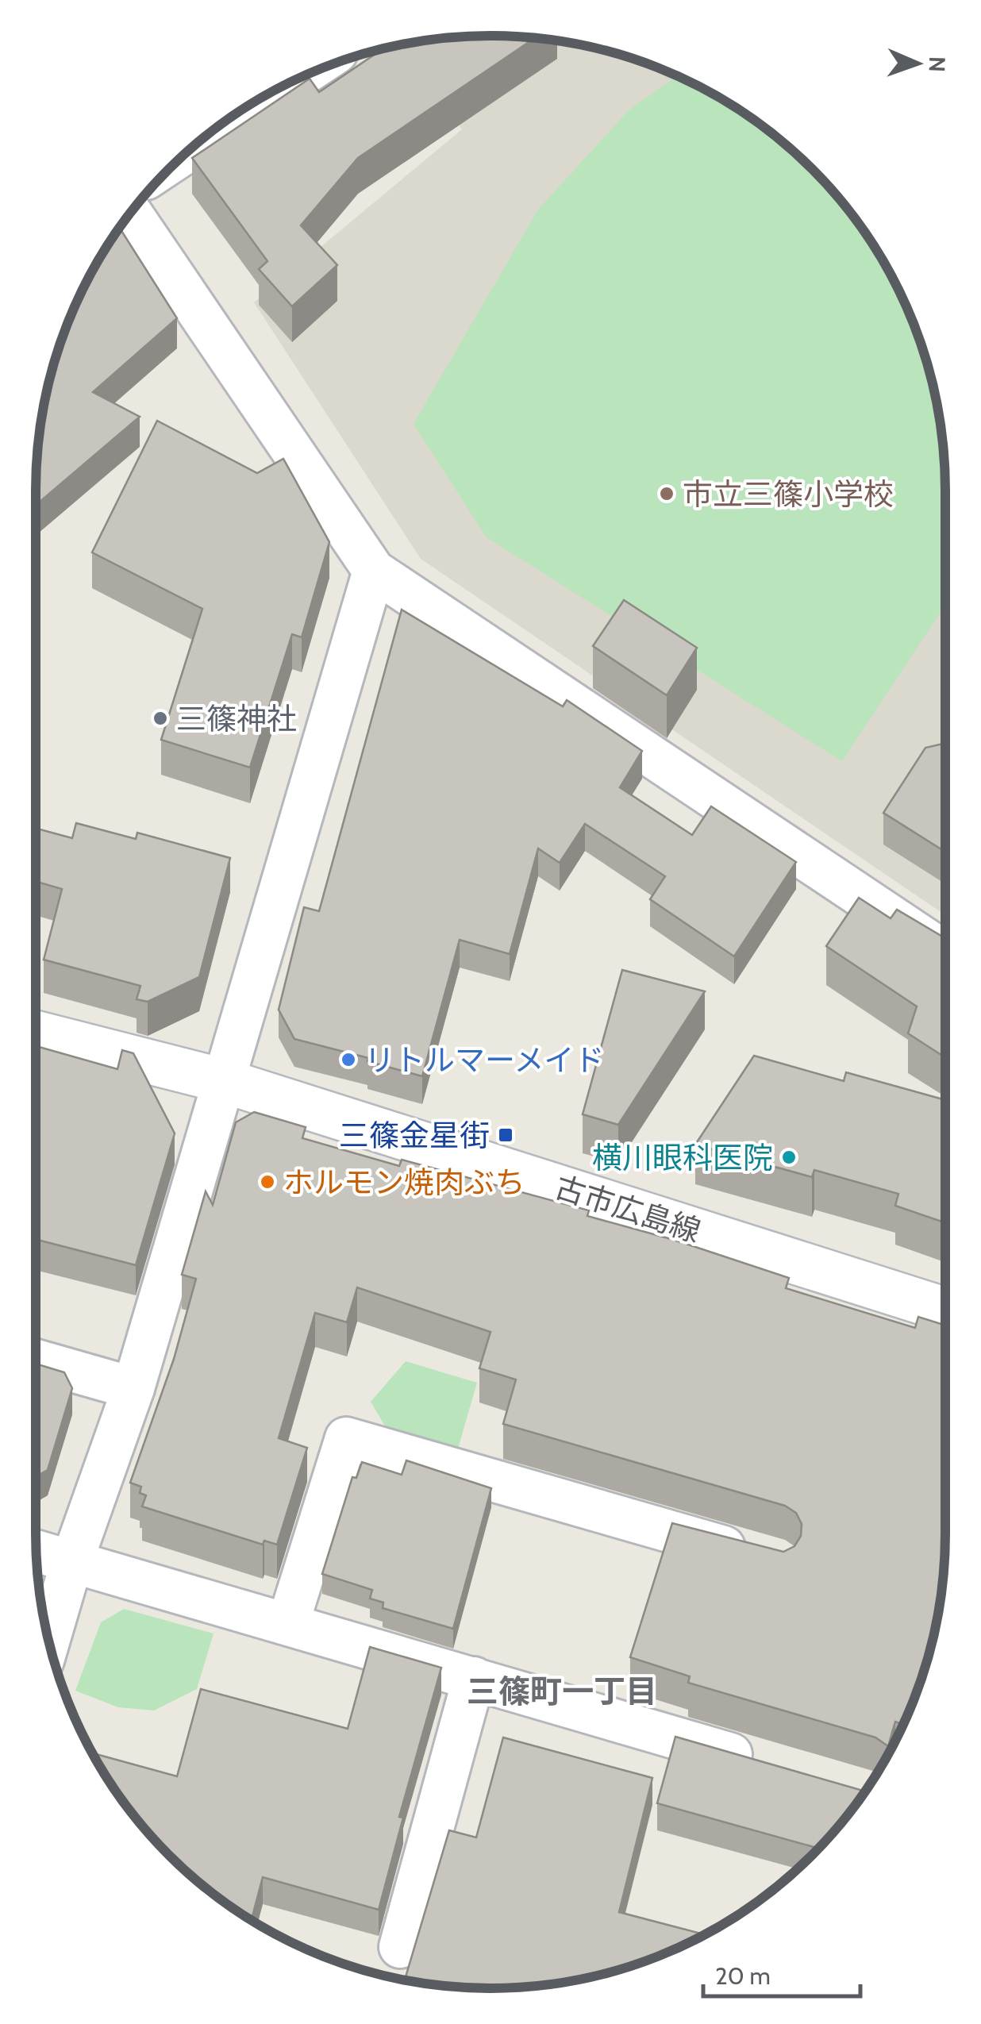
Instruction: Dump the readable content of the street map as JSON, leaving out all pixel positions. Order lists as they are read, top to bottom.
{
  "streets": {
    "main road": ["古市広島線"]
  },
  "districts": ["三篠町一丁目"],
  "places": {
    "other": [
      "市立三篠小学校",
      "三篠神社",
      "リトルマーメイド",
      "横川眼科医院",
      "ホルモン焼肉ぶち"
    ],
    "transit": ["三篠金星街"]
  },
  "scale_bar": "20 m",
  "north": "right"
}
